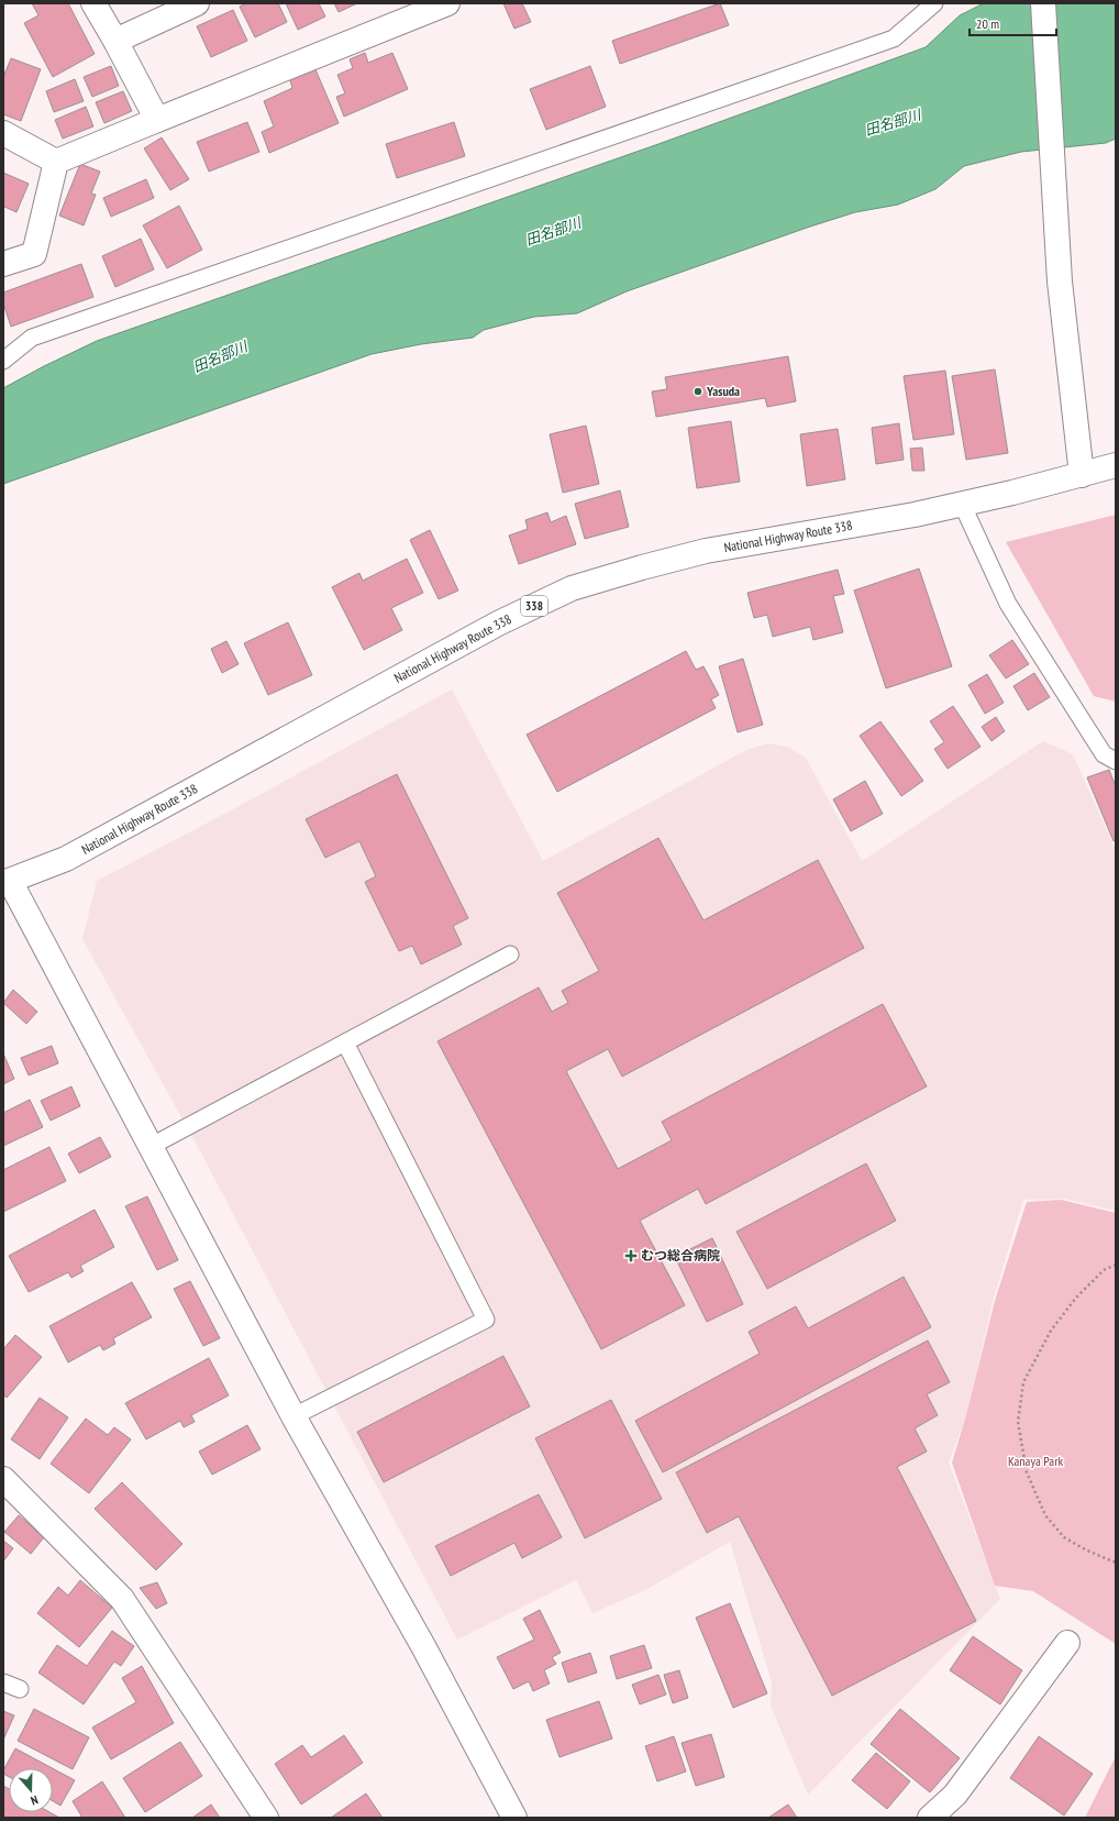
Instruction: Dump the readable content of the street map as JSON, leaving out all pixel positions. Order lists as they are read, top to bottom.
{
  "streets": {
    "main road": ["National Highway Route 338", "338"]
  },
  "water": ["田名部川"],
  "parks": ["Kanaya Park"],
  "places": {
    "other": ["Yasuda"],
    "health": ["むつ総合病院"]
  },
  "scale_bar": "20 m",
  "north": "bottom"
}
